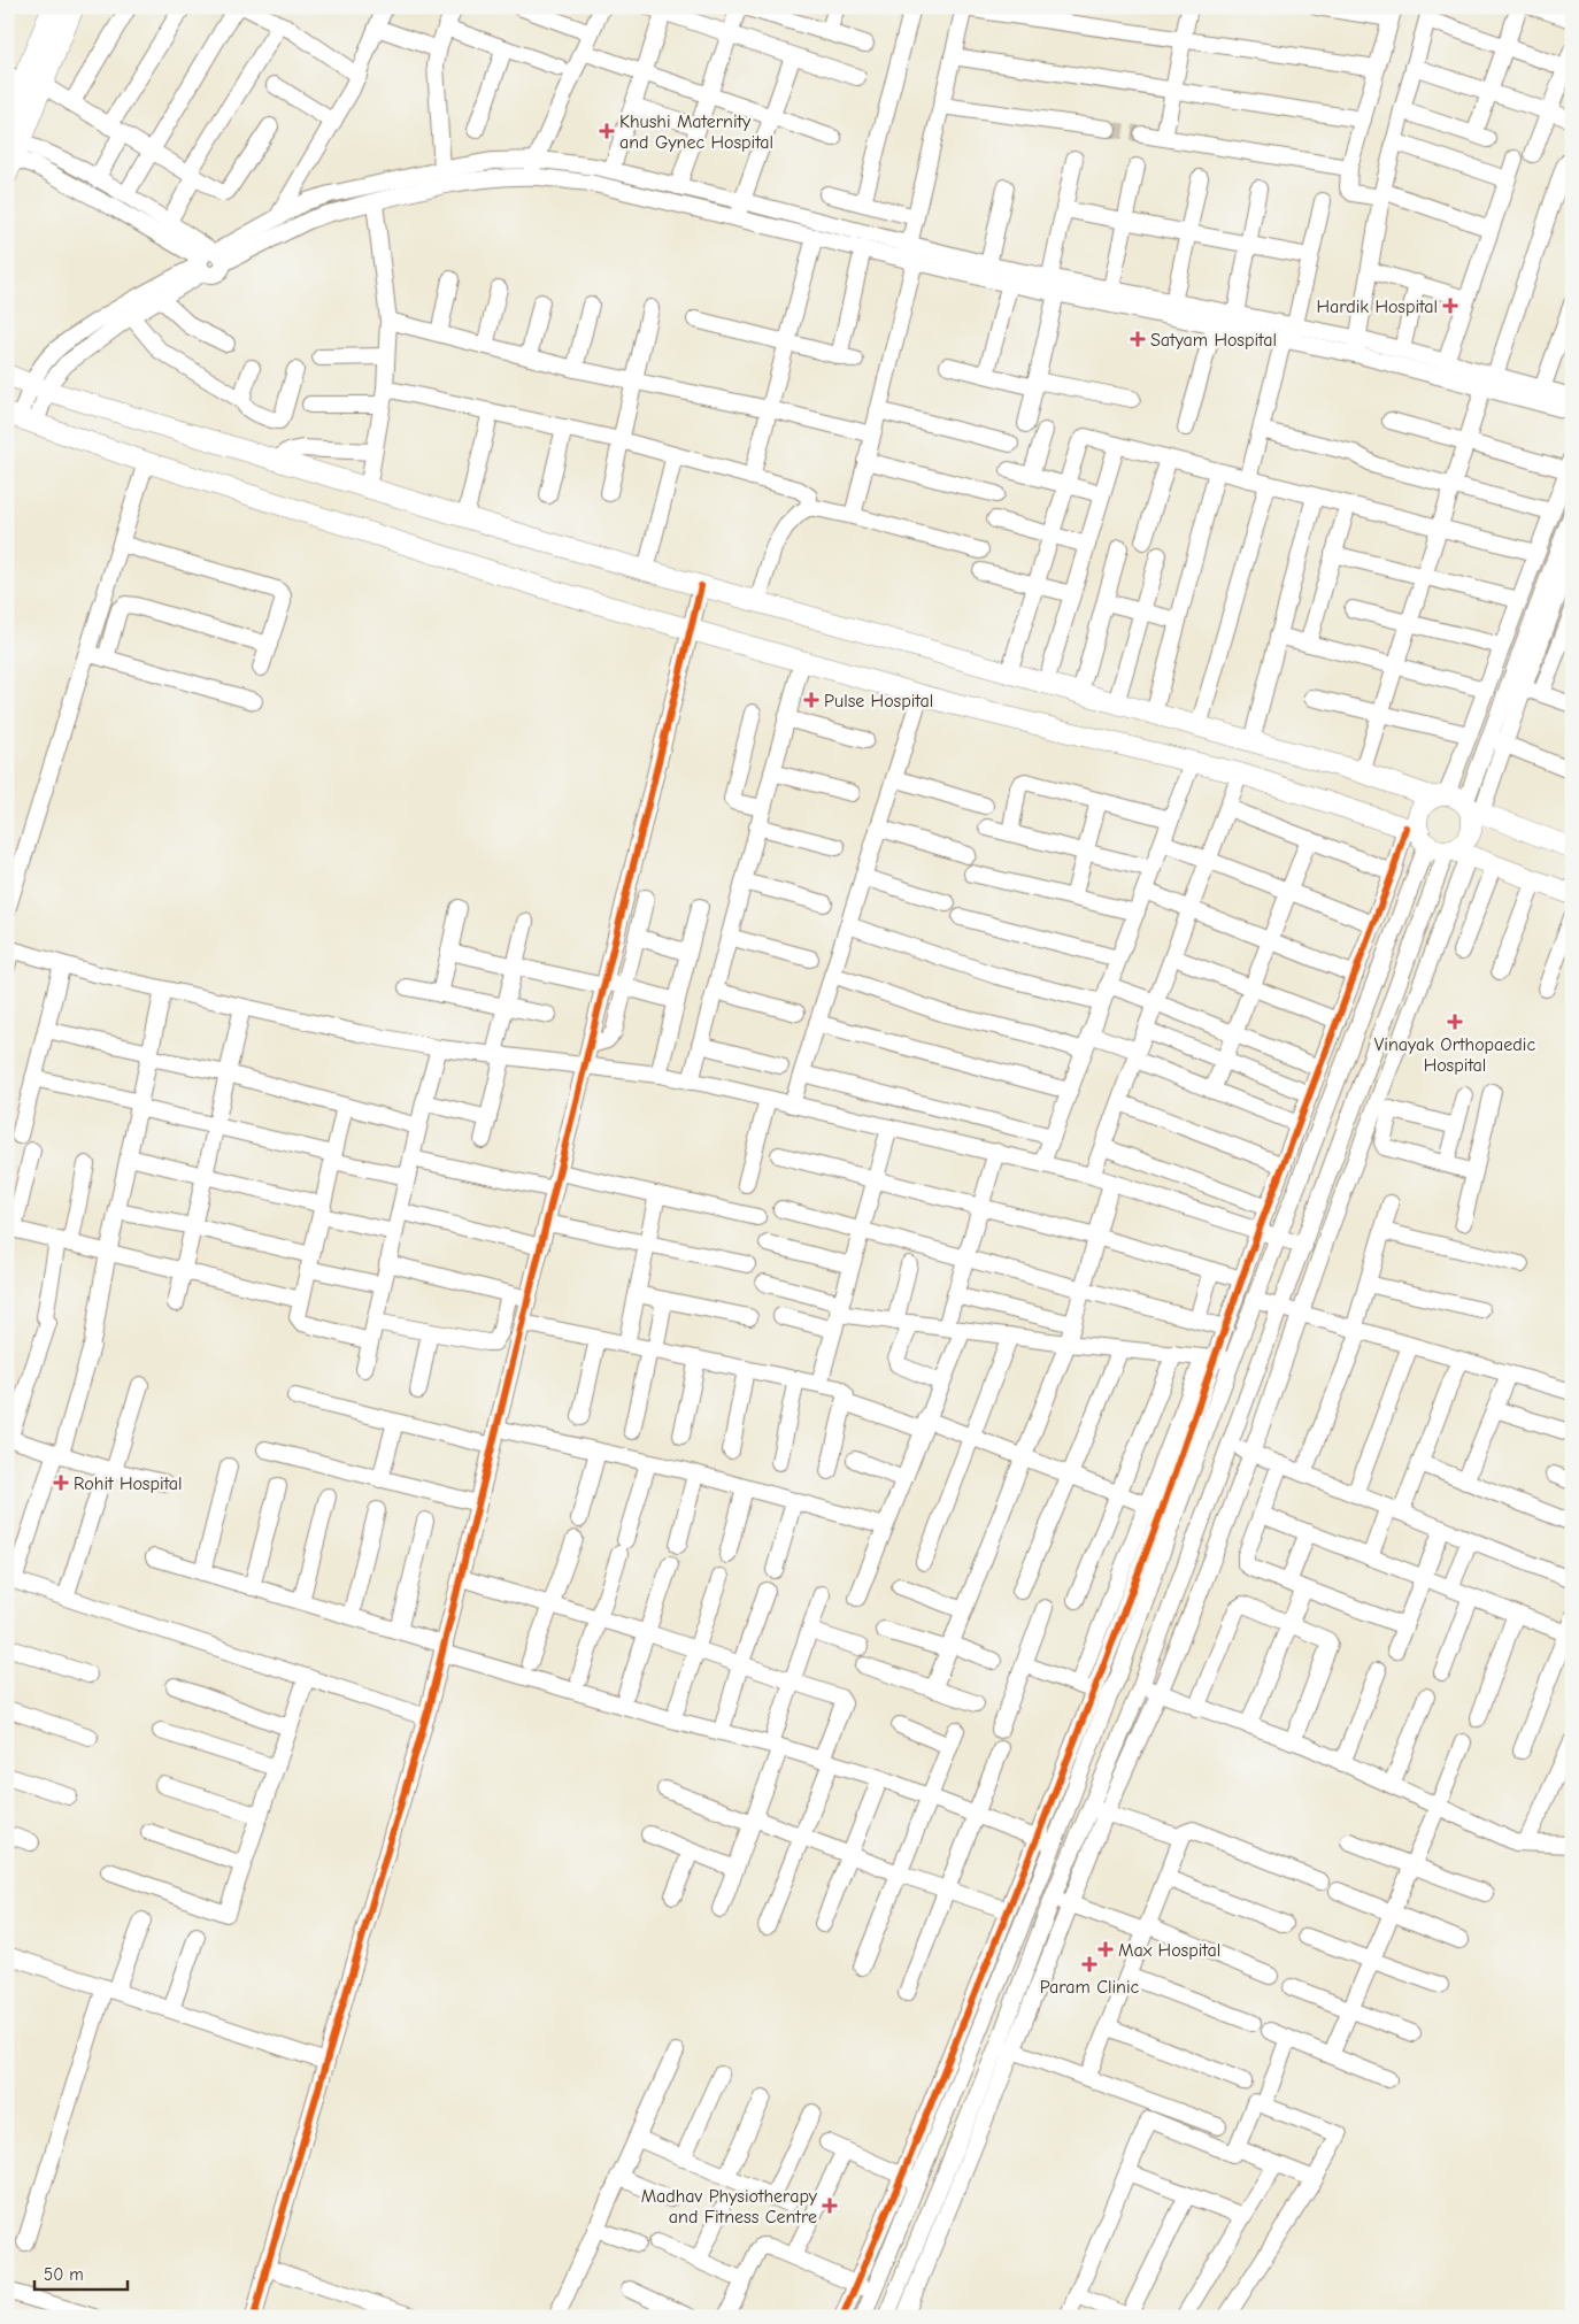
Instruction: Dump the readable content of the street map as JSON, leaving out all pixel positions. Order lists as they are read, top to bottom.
{
  "places": {
    "health": [
      "Khushi Maternity and Gynec Hospital",
      "Hardik Hospital",
      "Satyam Hospital",
      "Pulse Hospital",
      "Vinayak Orthopaedic Hospital",
      "Rohit Hospital",
      "Max Hospital",
      "Param Clinic",
      "Madhav Physiotherapy and Fitness Centre"
    ]
  },
  "scale_bar": "50 m"
}
